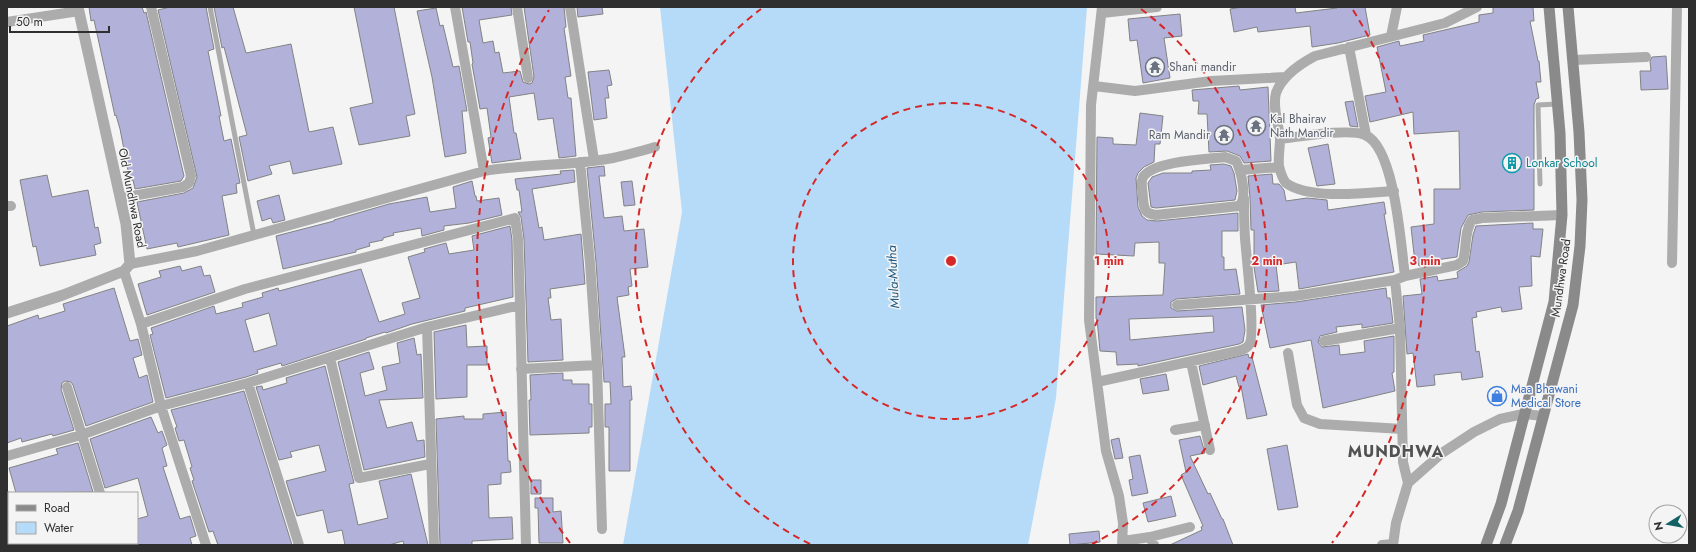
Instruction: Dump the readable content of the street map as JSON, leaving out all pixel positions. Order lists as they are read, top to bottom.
{
  "streets": {
    "main road": ["Mundhwa Road"],
    "street": ["Old Mundhwa Road"]
  },
  "districts": ["MUNDHWA"],
  "water": ["Mula-Mutha"],
  "places": {
    "temple": ["Shani mandir", "Kal Bhairav Nath Mandir", "Ram Mandir"],
    "building": ["Lonkar School"],
    "shop": ["Maa Bhawani Medical Store"]
  },
  "legend": ["Road", "Water"],
  "scale_bar": "50 m",
  "north": "left",
  "rings": ["1 min", "2 min", "3 min"]
}
